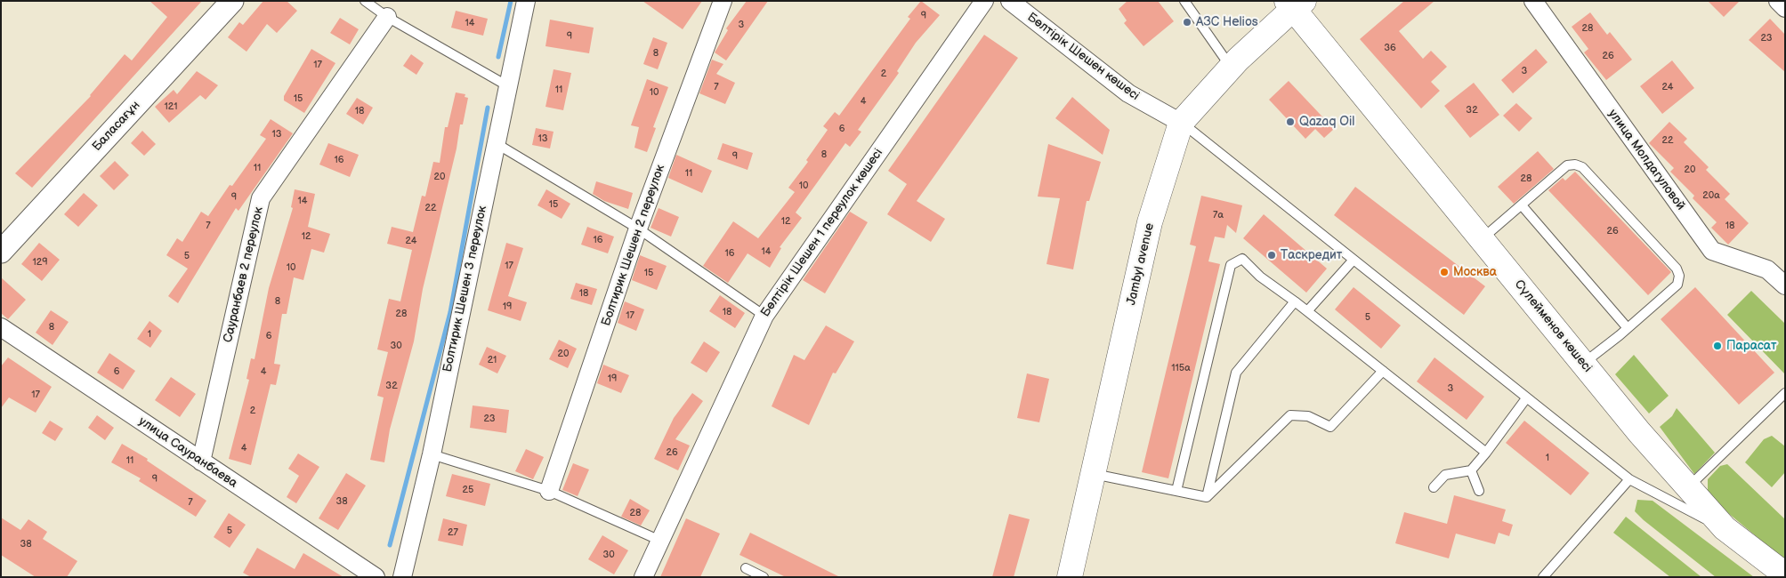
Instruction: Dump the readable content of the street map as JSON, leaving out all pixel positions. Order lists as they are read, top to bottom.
{
  "streets": {
    "main road": ["Jambyl avenue", "Сүлейменов көшесі"],
    "street": [
      "Бөлтірік Шешен көшесі",
      "Баласағұн",
      "улица Молдагуловой",
      "Бөлтірік Шешен 1 переулок көшесі",
      "Болтирик Шешен 2 переулок",
      "Сауранбаев 2 переулок",
      "Болтирик Шешен 3 переулок",
      "улица Сауранбаева"
    ]
  },
  "crossings": [
    ["Бөлтірік Шешен көшесі", "Jambyl avenue"],
    ["Jambyl avenue", "Сүлейменов көшесі"],
    ["Сауранбаев 2 переулок", "улица Сауранбаева"]
  ],
  "places": [
    "АЗС Helios",
    "Qazaq Oil",
    "Таскредит",
    "Москва",
    "Парасат"
  ],
  "house_numbers": [
    "9",
    "14",
    "3",
    "28",
    "9",
    "23",
    "36",
    "8",
    "26",
    "17",
    "3",
    "2",
    "7",
    "24",
    "11",
    "10",
    "15",
    "4",
    "121",
    "32",
    "18",
    "6",
    "13",
    "13",
    "22",
    "8",
    "9",
    "16",
    "11",
    "20",
    "11",
    "20",
    "28",
    "10",
    "20а",
    "9",
    "14",
    "15",
    "22",
    "7а",
    "12",
    "7",
    "18",
    "26",
    "12",
    "16",
    "24",
    "14",
    "16",
    "5",
    "129",
    "17",
    "10",
    "15",
    "18",
    "8",
    "19",
    "18",
    "28",
    "17",
    "5",
    "8",
    "1",
    "6",
    "30",
    "20",
    "21",
    "115а",
    "6",
    "4",
    "19",
    "32",
    "3",
    "17",
    "2",
    "23",
    "4",
    "26",
    "1",
    "11",
    "9",
    "25",
    "38",
    "7",
    "28",
    "5",
    "27",
    "38",
    "30"
  ]
}
